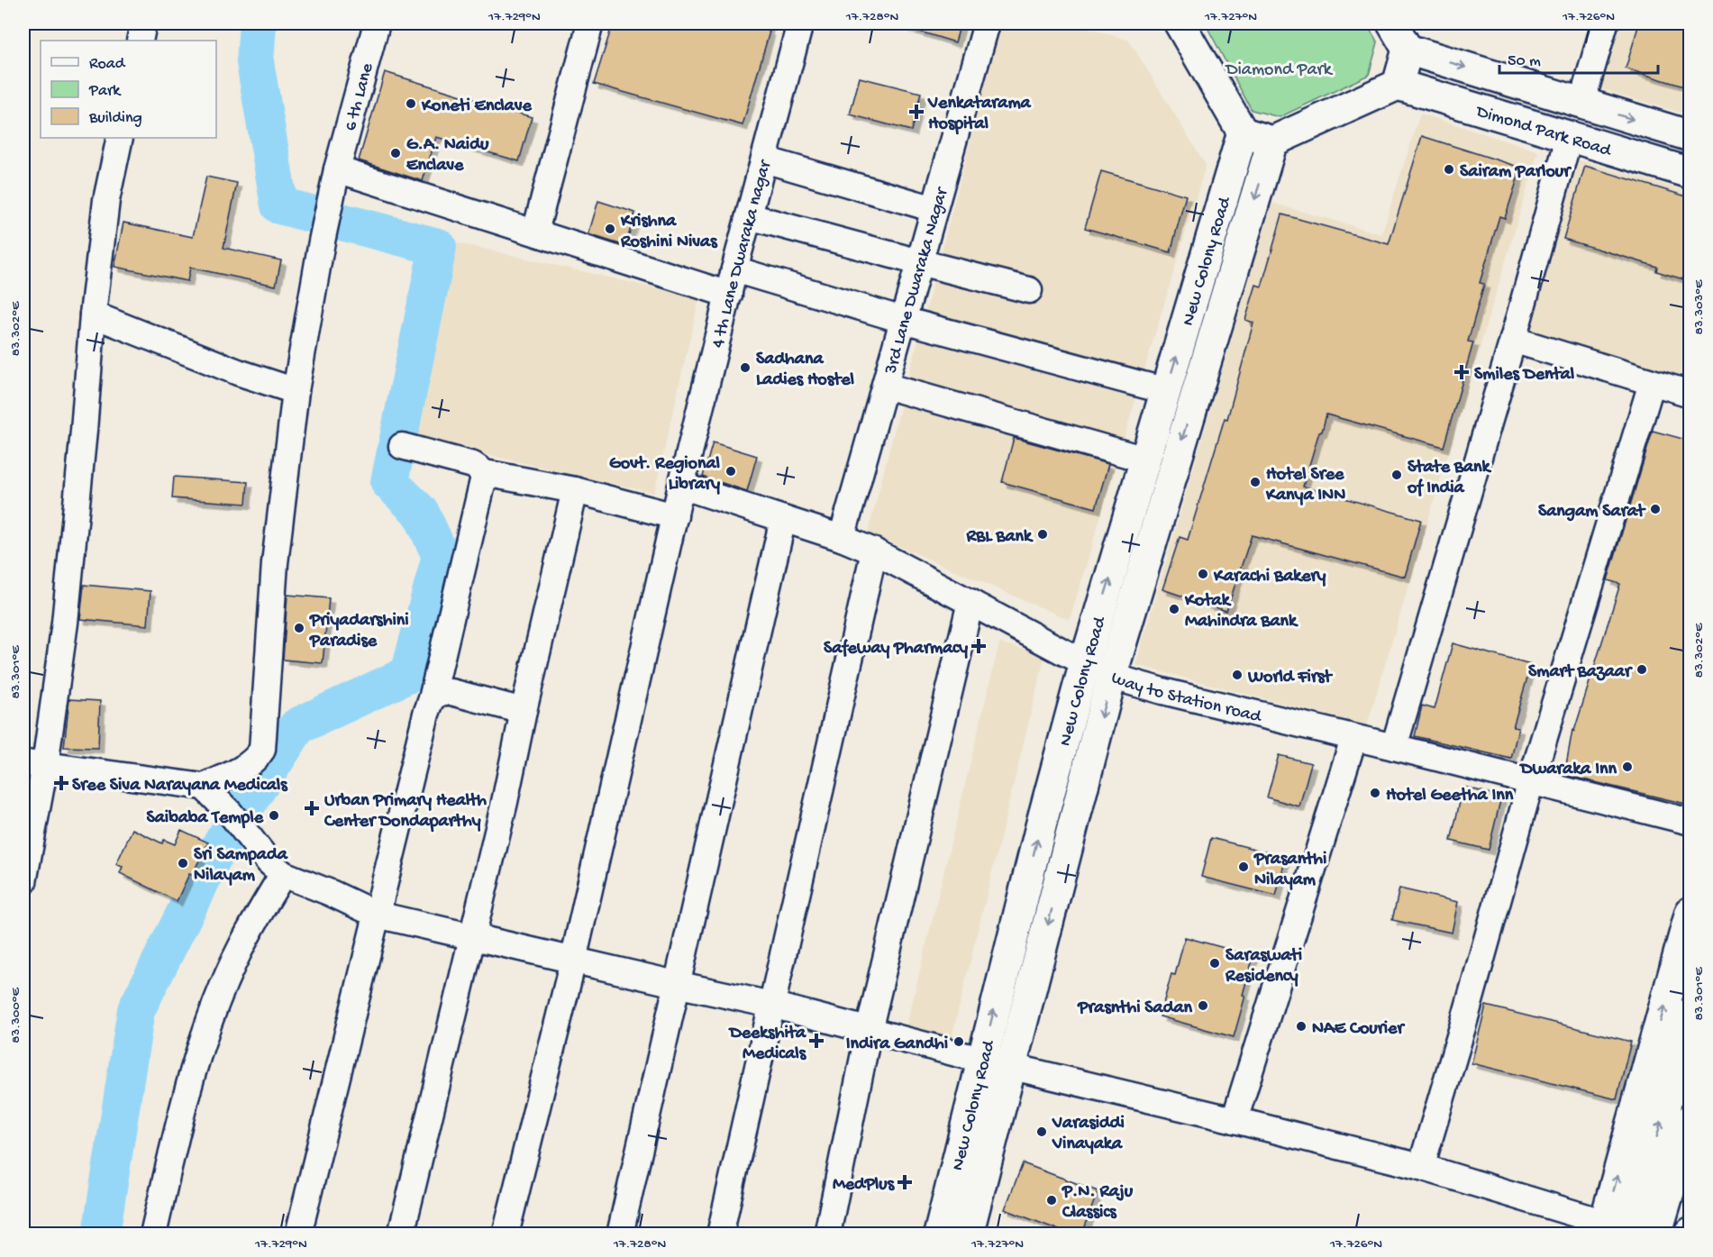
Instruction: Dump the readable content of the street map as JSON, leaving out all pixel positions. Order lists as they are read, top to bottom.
{
  "streets": {
    "main road": ["Dimond Park Road", "New Colony Road"],
    "street": [
      "6 th Lane",
      "4 th Lane Dwaraka nagar",
      "3rd Lane Dwaraka Nagar",
      "way to Station road"
    ]
  },
  "crossings": [
    ["4 th Lane Dwaraka nagar", "way to Station road"],
    ["New Colony Road", "way to Station road"],
    ["3rd Lane Dwaraka Nagar", "way to Station road"]
  ],
  "parks": ["Diamond Park"],
  "places": {
    "other": [
      "Koneti Enclave",
      "G.A. Naidu Enclave",
      "Sairam Parlour",
      "Krishna Roshini Nivas",
      "Sadhana Ladies Hostel",
      "Govt. Regional Library",
      "State Bank of India",
      "Hotel Sree Kanya INN",
      "Sangam Sarat",
      "RBL Bank",
      "Karachi Bakery",
      "Kotak Mahindra Bank",
      "Priyadarshini Paradise",
      "Smart Bazaar",
      "World First",
      "Dwaraka Inn",
      "Hotel Geetha Inn",
      "Saibaba Temple",
      "Sri Sampada Nilayam",
      "Prasanthi Nilayam",
      "Saraswati Residency",
      "Prasnthi Sadan",
      "NAE Courier",
      "Indira Gandhi",
      "Varasiddi Vinayaka",
      "P.N. Raju Classics"
    ],
    "health": [
      "Venkatarama Hospital",
      "Smiles Dental",
      "Safeway Pharmacy",
      "Sree Siva Narayana Medicals",
      "Urban Primary Health Center Dondaparthy",
      "Deekshita Medicals",
      "MedPlus"
    ]
  },
  "legend": ["Road", "Park", "Building"],
  "scale_bar": "50 m",
  "coordinates": [
    "17.729°N",
    "17.728°N",
    "17.727°N",
    "17.726°N",
    "83.303°E",
    "83.302°E",
    "83.301°E",
    "83.300°E"
  ]
}
